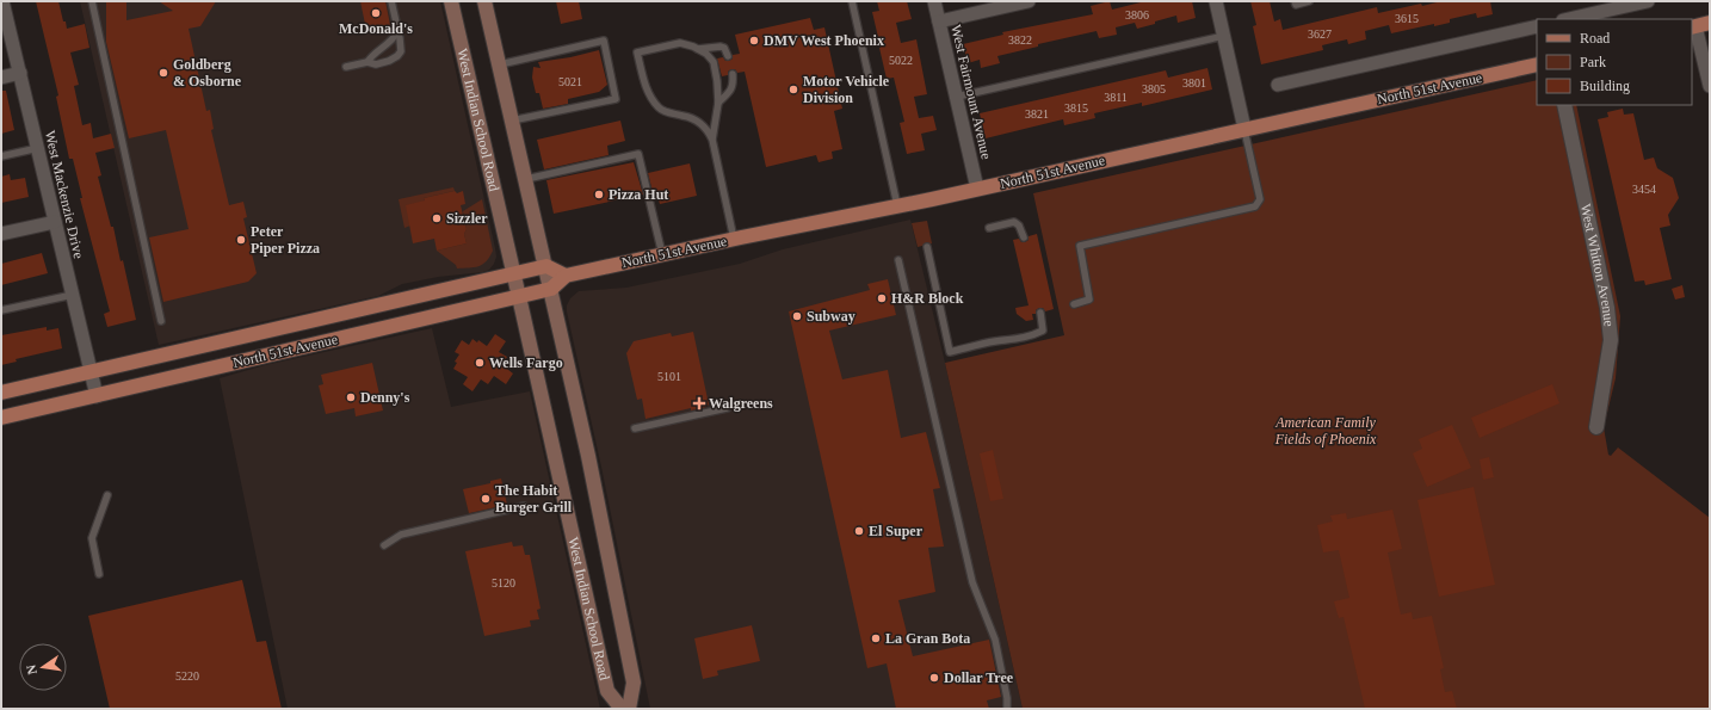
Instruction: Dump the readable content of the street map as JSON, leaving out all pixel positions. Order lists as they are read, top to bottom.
{
  "streets": {
    "main road": ["North 51st Avenue", "West Indian School Road"],
    "street": ["West Fairmount Avenue", "West Mackenzie Drive", "West Whitton Avenue"]
  },
  "crossings": [
    ["North 51st Avenue", "West Fairmount Avenue"],
    ["North 51st Avenue", "West Indian School Road"],
    ["North 51st Avenue", "West Mackenzie Drive"]
  ],
  "parks": ["American Family Fields of Phoenix"],
  "places": {
    "other": [
      "McDonald's",
      "DMV West Phoenix",
      "Goldberg & Osborne",
      "Motor Vehicle Division",
      "Pizza Hut",
      "Sizzler",
      "Peter Piper Pizza",
      "H&R Block",
      "Subway",
      "Wells Fargo",
      "Denny's",
      "The Habit Burger Grill",
      "El Super",
      "La Gran Bota",
      "Dollar Tree"
    ],
    "health": ["Walgreens"]
  },
  "house_numbers": [
    "3806",
    "3615",
    "3627",
    "3822",
    "5022",
    "5021",
    "3801",
    "3805",
    "3811",
    "3815",
    "3821",
    "3454",
    "5101",
    "5120",
    "5220"
  ],
  "legend": ["Road", "Park", "Building"],
  "north": "left"
}
